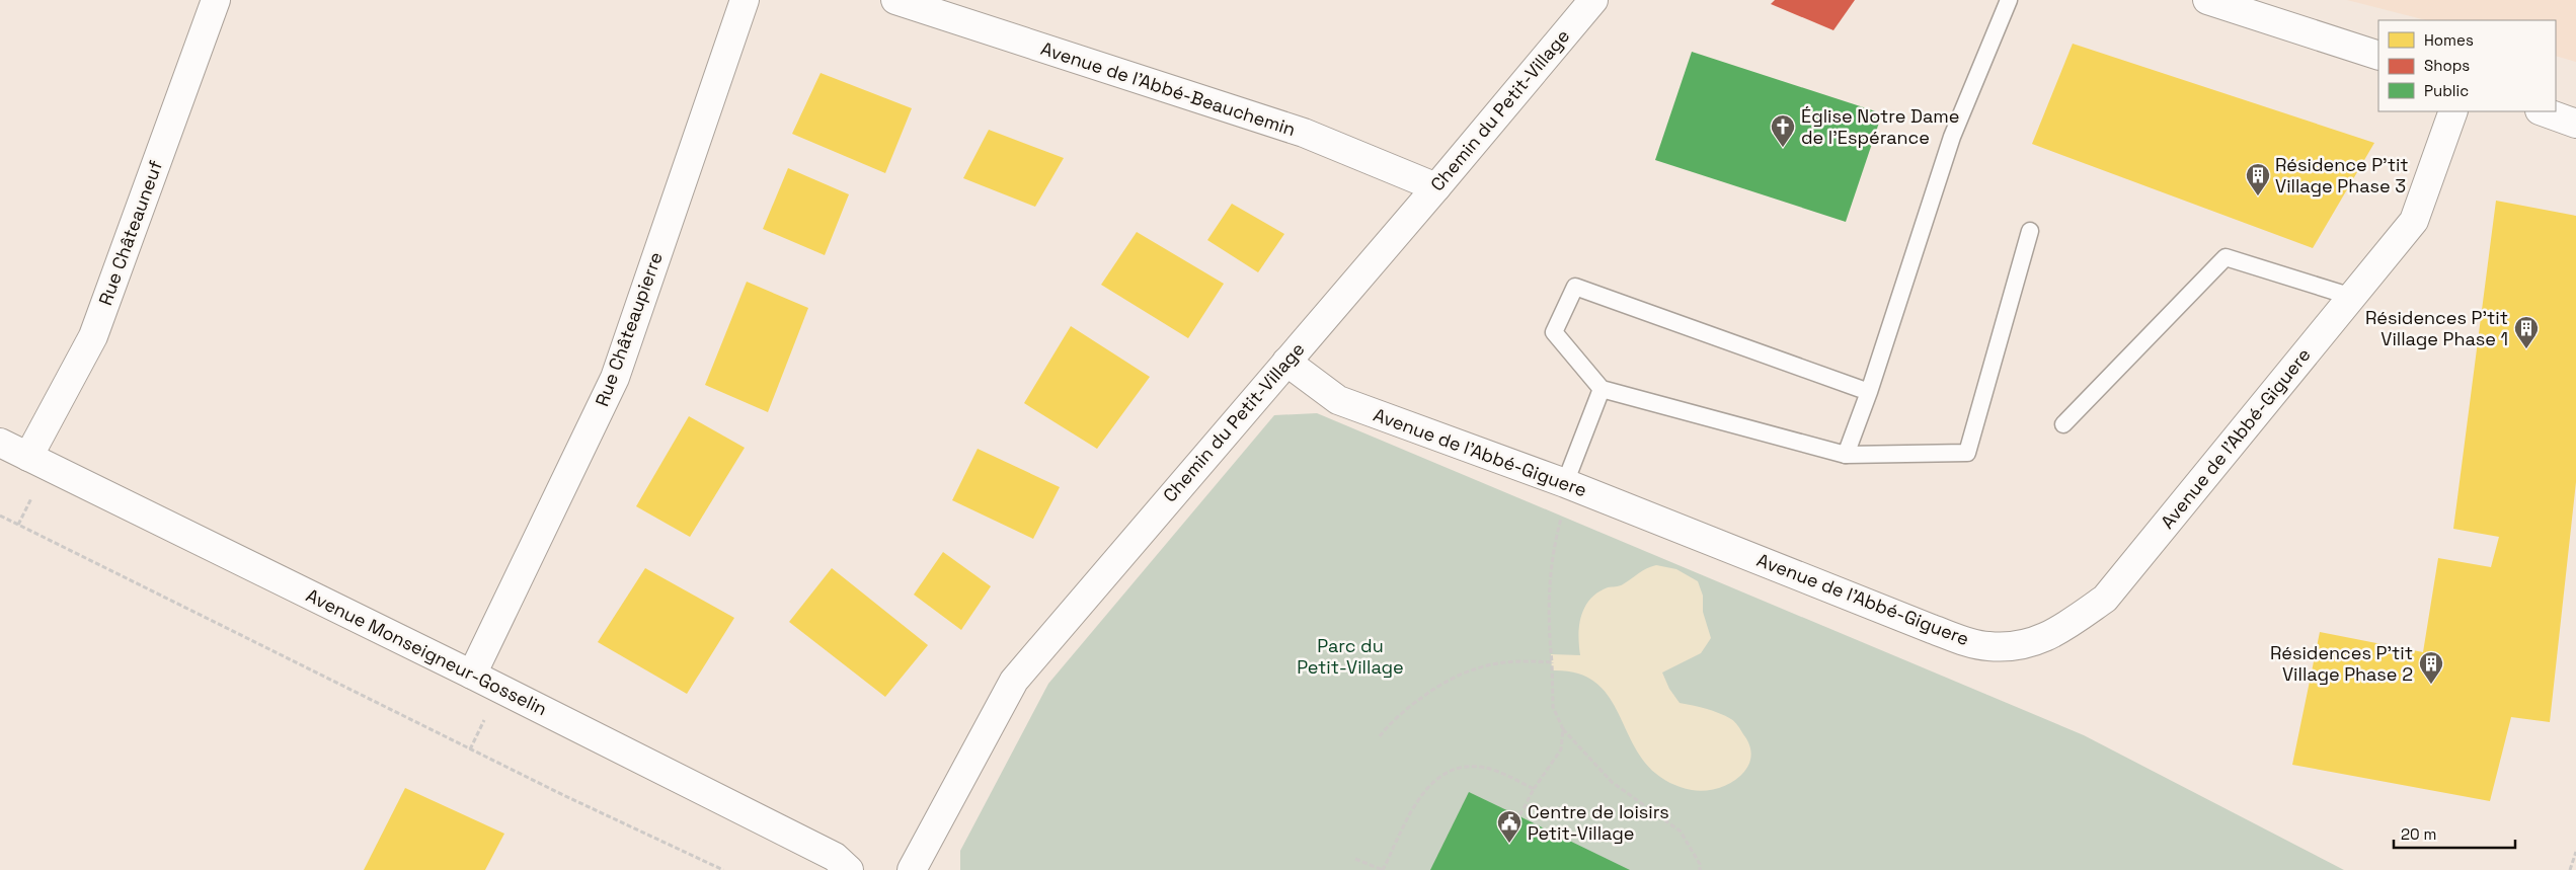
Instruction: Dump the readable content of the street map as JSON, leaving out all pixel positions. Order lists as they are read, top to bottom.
{
  "streets": {
    "street": [
      "Avenue de l'Abbé-Beauchemin",
      "Chemin du Petit-Village",
      "Rue Châteauneuf",
      "Rue Châteaupierre",
      "Avenue de l'Abbé-Giguere",
      "Avenue Monseigneur-Gosselin"
    ]
  },
  "crossings": [
    ["Avenue de l'Abbé-Beauchemin", "Chemin du Petit-Village"],
    ["Chemin du Petit-Village", "Avenue de l'Abbé-Giguere"],
    ["Rue Châteauneuf", "Avenue Monseigneur-Gosselin"],
    ["Rue Châteaupierre", "Avenue Monseigneur-Gosselin"]
  ],
  "parks": ["Parc du Petit-Village"],
  "places": {
    "church": ["Église Notre Dame de l'Espérance"],
    "building": ["Résidence P'tit Village Phase 3", "Résidences P'tit Village Phase 1", "Résidences P'tit Village Phase 2"],
    "public building": ["Centre de loisirs Petit-Village"]
  },
  "legend": ["Homes", "Shops", "Public"],
  "scale_bar": "20 m"
}
